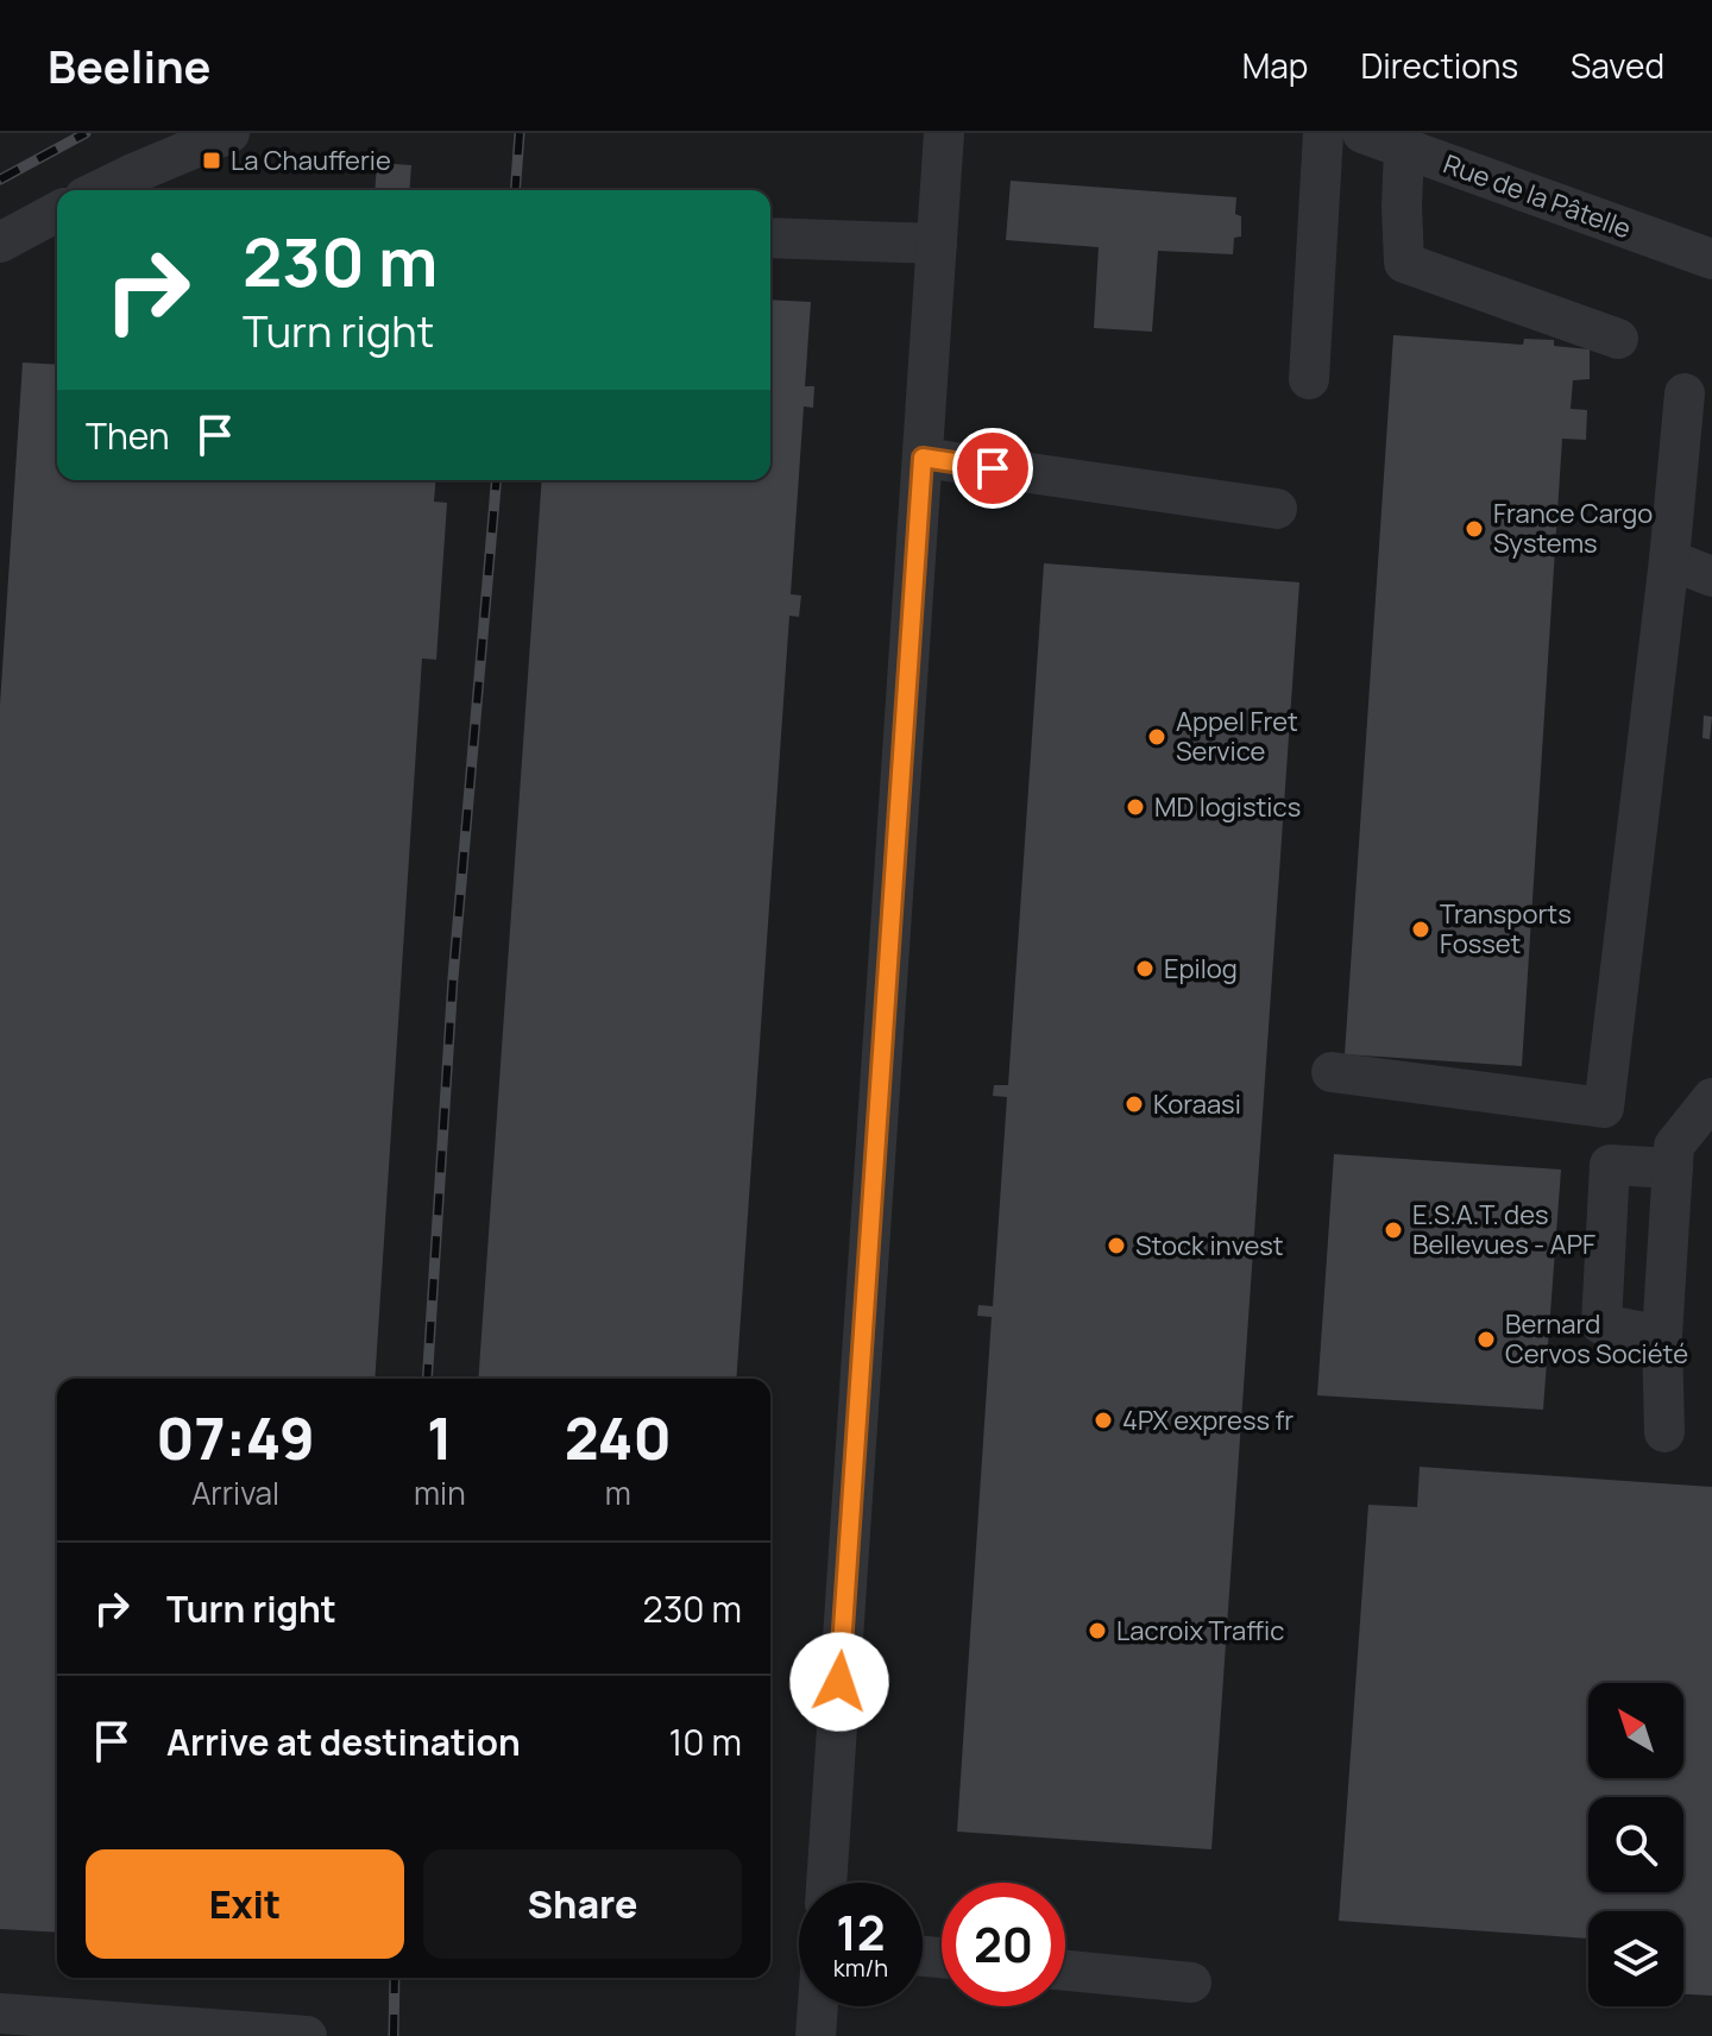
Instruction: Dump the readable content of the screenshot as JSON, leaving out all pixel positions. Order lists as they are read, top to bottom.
{
  "streets": {
    "street": ["Rue de la Pâtelle"]
  },
  "places": {
    "transit": ["La Chaufferie"],
    "other": [
      "France Cargo Systems",
      "Appel Fret Service",
      "MD logistics",
      "Transports Fosset",
      "Epilog",
      "Koraasi",
      "E.S.A.T. des Bellevues - APF",
      "Stock invest",
      "Bernard Cervos Société",
      "4PX express fr",
      "Lacroix Traffic"
    ]
  },
  "north": "top left",
  "page": {
    "header": "Beeline",
    "nav": ["Map", "Directions", "Saved"],
    "turn": ["230 m", "Turn right"],
    "then": "Then",
    "eta": [
      "07:49",
      "Arrival",
      "1",
      "min",
      "240",
      "m"
    ],
    "list": [
      {
        "name": "Turn right",
        "value": "230 m"
      },
      {
        "name": "Arrive at destination",
        "value": "10 m"
      }
    ],
    "buttons": ["Exit", "Share"],
    "speed": "12 km/h",
    "limit": "20"
  }
}
